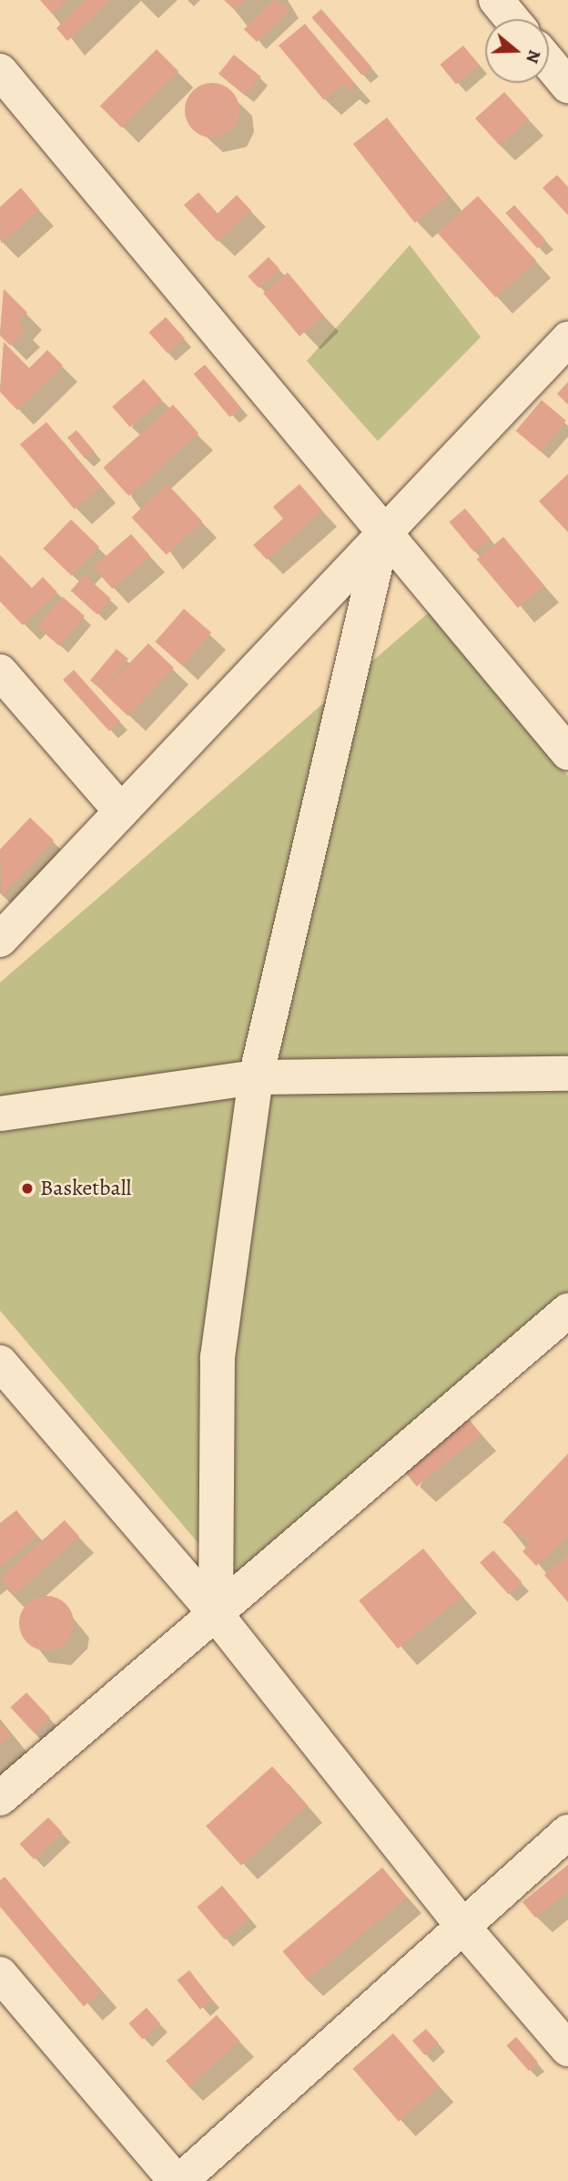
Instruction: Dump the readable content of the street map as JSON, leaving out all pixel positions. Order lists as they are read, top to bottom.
{
  "places": ["Basketball"],
  "north": "right"
}
